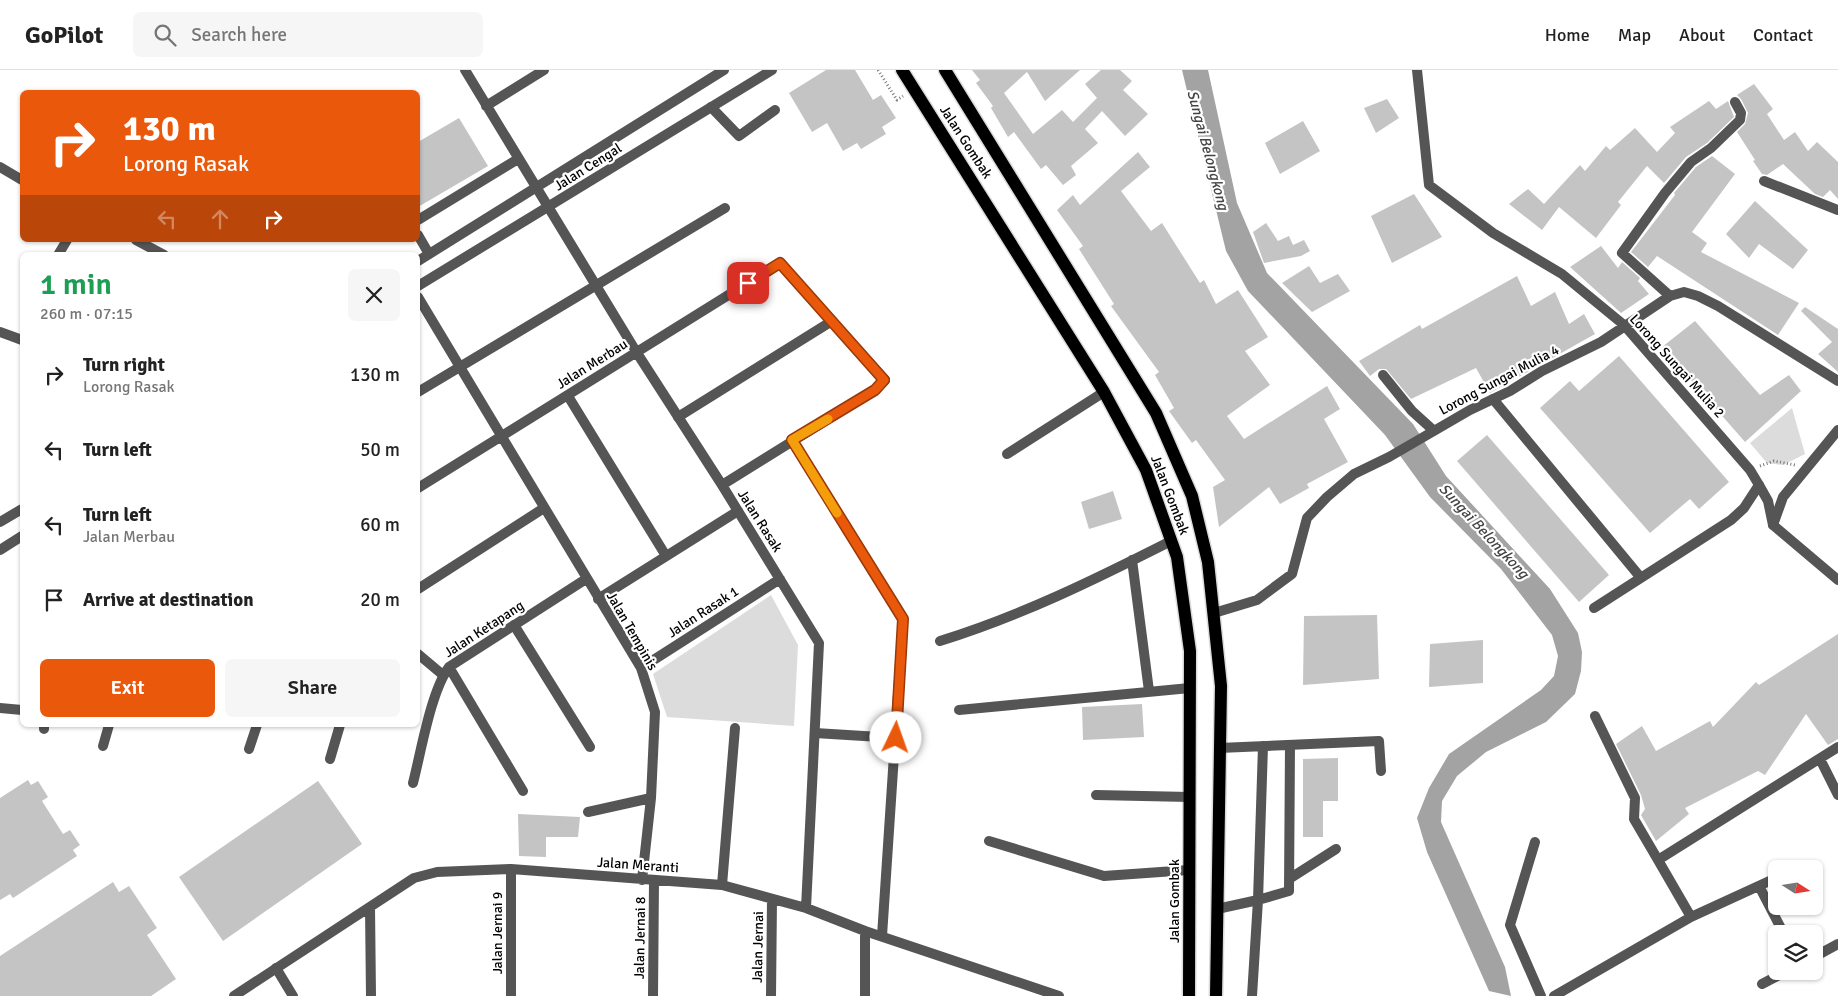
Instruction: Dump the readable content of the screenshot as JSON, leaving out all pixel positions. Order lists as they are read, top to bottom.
{
  "streets": {
    "main road": ["Jalan Gombak"],
    "street": [
      "Jalan Cengal",
      "Jalan Merbau",
      "Lorong Sungai Mulia 2",
      "Lorong Sungai Mulia 4",
      "Jalan Rasak",
      "Jalan Rasak 1",
      "Jalan Ketapang",
      "Jalan Tempinis",
      "Jalan Meranti",
      "Jalan Jernai 9",
      "Jalan Jernai 8",
      "Jalan Jernai"
    ]
  },
  "crossings": [
    ["Jalan Gombak", "Lorong Sungai Mulia 4"],
    ["Jalan Cengal", "Jalan Rasak"],
    ["Jalan Merbau", "Jalan Rasak"],
    ["Jalan Merbau", "Jalan Tempinis"],
    ["Lorong Sungai Mulia 2", "Lorong Sungai Mulia 4"],
    ["Jalan Rasak", "Jalan Rasak 1"],
    ["Jalan Rasak", "Jalan Meranti"],
    ["Jalan Rasak 1", "Jalan Tempinis"],
    ["Jalan Ketapang", "Jalan Tempinis"],
    ["Jalan Tempinis", "Jalan Meranti"],
    ["Jalan Meranti", "Jalan Jernai 9"],
    ["Jalan Meranti", "Jalan Jernai 8"],
    ["Jalan Meranti", "Jalan Jernai"]
  ],
  "water": ["Sungai Belongkong"],
  "north": "right",
  "page": {
    "header": "GoPilot",
    "search": "Search here",
    "nav": [
      "Home",
      "Map",
      "About",
      "Contact"
    ],
    "turn": ["130 m", "Lorong Rasak"],
    "heading": ["1 min", "260 m · 07:15"],
    "list": [
      {
        "name": "Turn right",
        "note": "Lorong Rasak",
        "value": "130 m"
      },
      {
        "name": "Turn left",
        "value": "50 m"
      },
      {
        "name": "Turn left",
        "note": "Jalan Merbau",
        "value": "60 m"
      },
      {
        "name": "Arrive at destination",
        "value": "20 m"
      }
    ],
    "buttons": ["Exit", "Share"]
  }
}
